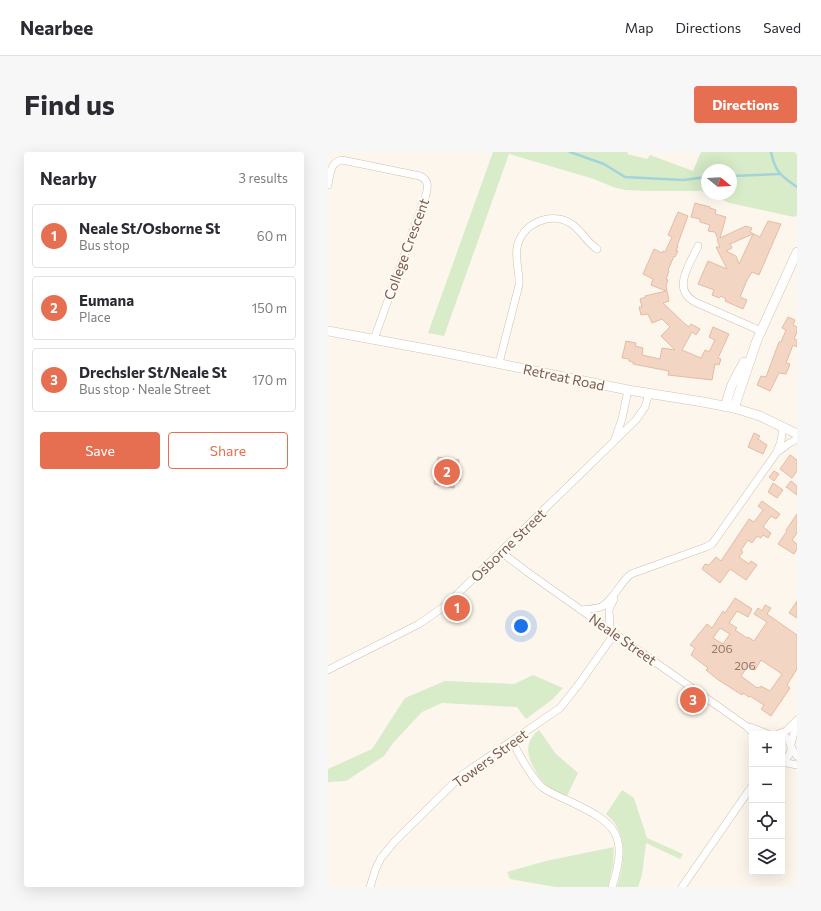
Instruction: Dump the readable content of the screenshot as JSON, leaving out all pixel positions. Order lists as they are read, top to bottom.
{
  "streets": {
    "street": [
      "College Crescent",
      "Retreat Road",
      "Osborne Street",
      "Neale Street",
      "Towers Street"
    ]
  },
  "crossings": [
    ["College Crescent", "Retreat Road"],
    ["Retreat Road", "Osborne Street"],
    ["Osborne Street", "Neale Street"],
    ["Neale Street", "Towers Street"]
  ],
  "house_numbers": ["206", "206"],
  "north": "right",
  "page": {
    "header": "Nearbee",
    "nav": ["Map", "Directions", "Saved"],
    "buttons": [
      "Directions",
      ["Save", "Share"]
    ],
    "title": "Find us",
    "heading": ["Nearby", "3 results"],
    "list": [
      {
        "mark": "1",
        "name": "Neale St/Osborne St",
        "note": "Bus stop",
        "value": "60 m"
      },
      {
        "mark": "2",
        "name": "Eumana",
        "note": "Place",
        "value": "150 m"
      },
      {
        "mark": "3",
        "name": "Drechsler St/Neale St",
        "note": "Bus stop · Neale Street",
        "value": "170 m"
      }
    ],
    "pins": ["2", "1", "3"],
    "map_buttons": ["+", "−"]
  }
}
